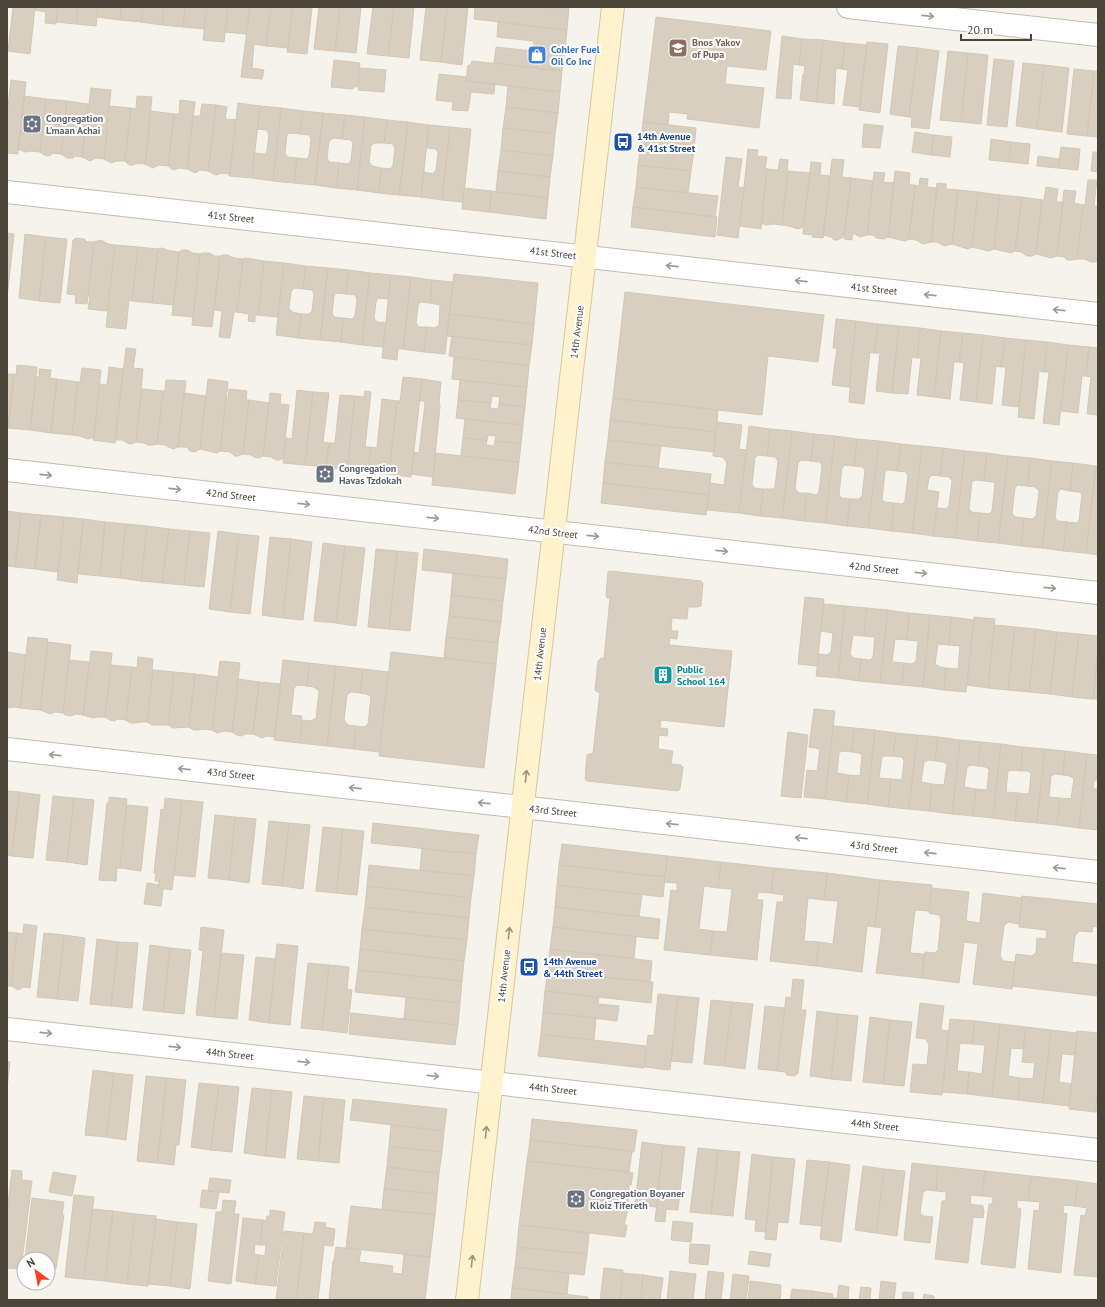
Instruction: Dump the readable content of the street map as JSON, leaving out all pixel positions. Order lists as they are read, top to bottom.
{
  "streets": {
    "main road": ["14th Avenue"],
    "street": [
      "41st Street",
      "42nd Street",
      "43rd Street",
      "44th Street"
    ]
  },
  "crossings": [
    ["41st Street", "14th Avenue"],
    ["14th Avenue", "42nd Street"],
    ["14th Avenue", "43rd Street"],
    ["14th Avenue", "44th Street"]
  ],
  "one_way": [
    "41st Street",
    "14th Avenue",
    "42nd Street",
    "43rd Street",
    "44th Street"
  ],
  "places": {
    "school or university": ["Bnos Yakov of Pupa"],
    "shop": ["Cohler Fuel Oil Co Inc"],
    "synagogue": ["Congregation L'maan Achai", "Congregation Havas Tzdokah", "Congregation Boyaner Kloiz Tifereth"],
    "bus stop": ["14th Avenue & 41st Street", "14th Avenue & 44th Street"],
    "building": ["Public School 164"]
  },
  "scale_bar": "20 m",
  "north": "top left"
}
